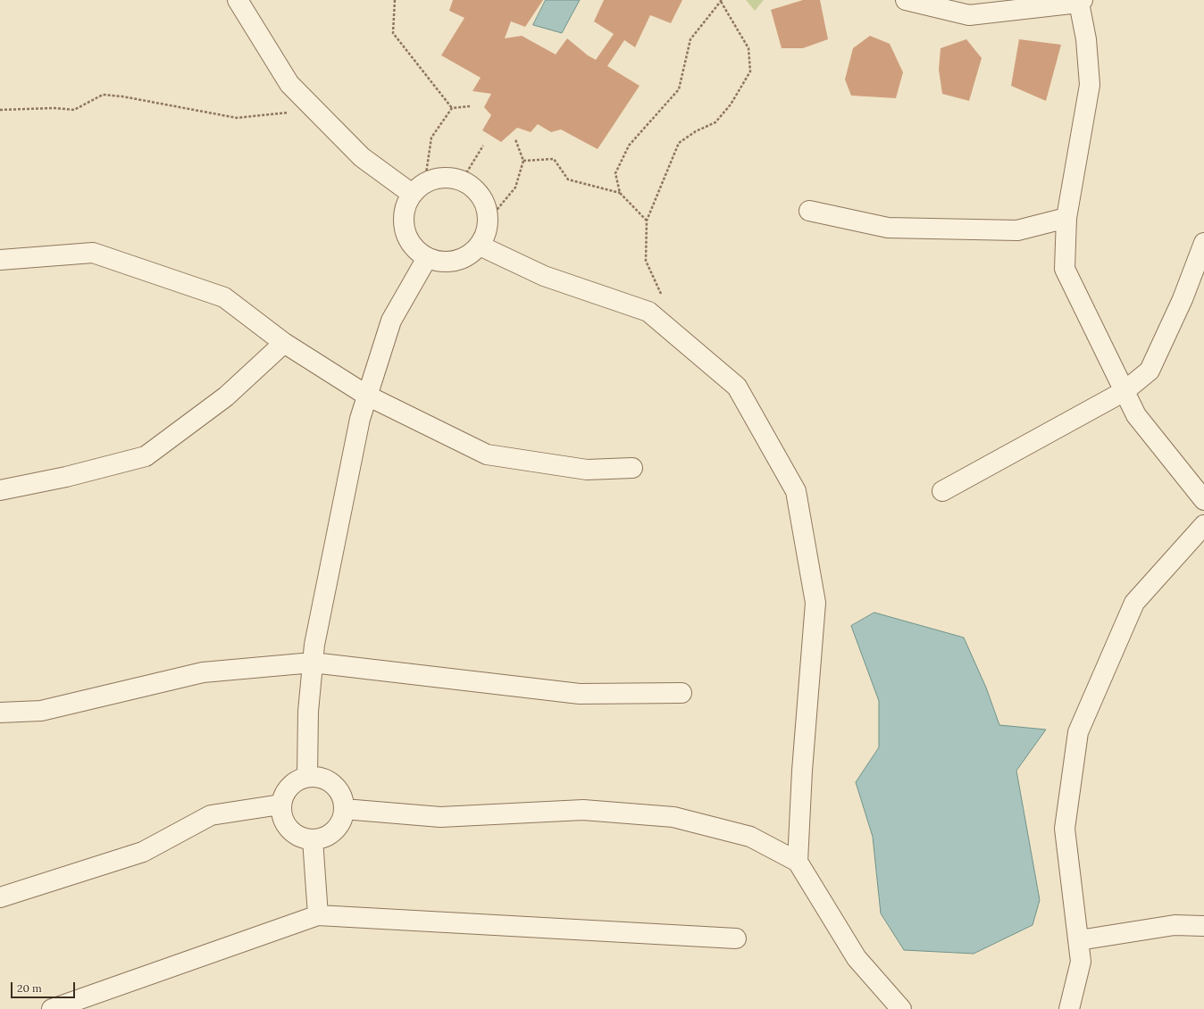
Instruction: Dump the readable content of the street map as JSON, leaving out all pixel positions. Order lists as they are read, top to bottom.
{
  "scale_bar": "20 m"
}
